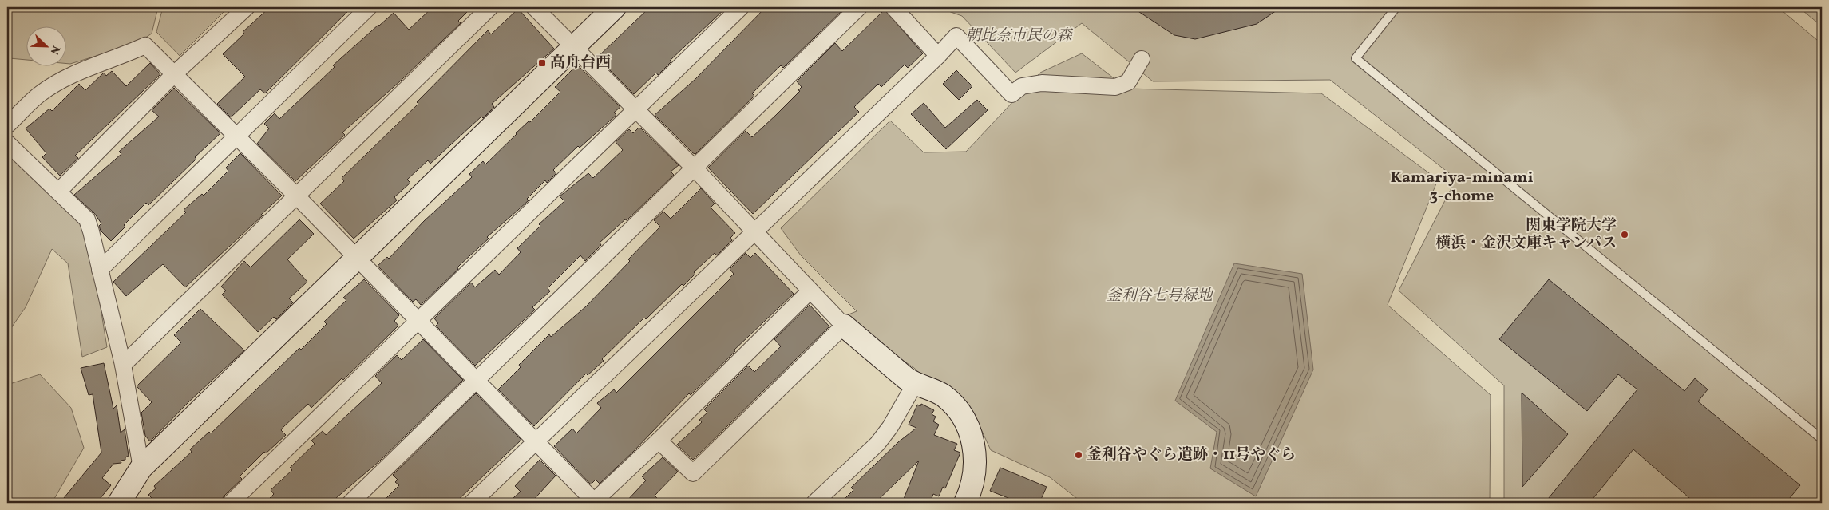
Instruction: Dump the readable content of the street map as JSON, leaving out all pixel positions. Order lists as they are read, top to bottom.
{
  "districts": ["Kamariya-minami 3-chome"],
  "parks": ["朝比奈市民の森", "釜利谷七号緑地"],
  "places": {
    "transit": ["高舟台西"],
    "other": ["関東学院大学 横浜・金沢文庫キャンパス", "釜利谷やぐら遺跡・11号やぐら"]
  },
  "north": "bottom right"
}
